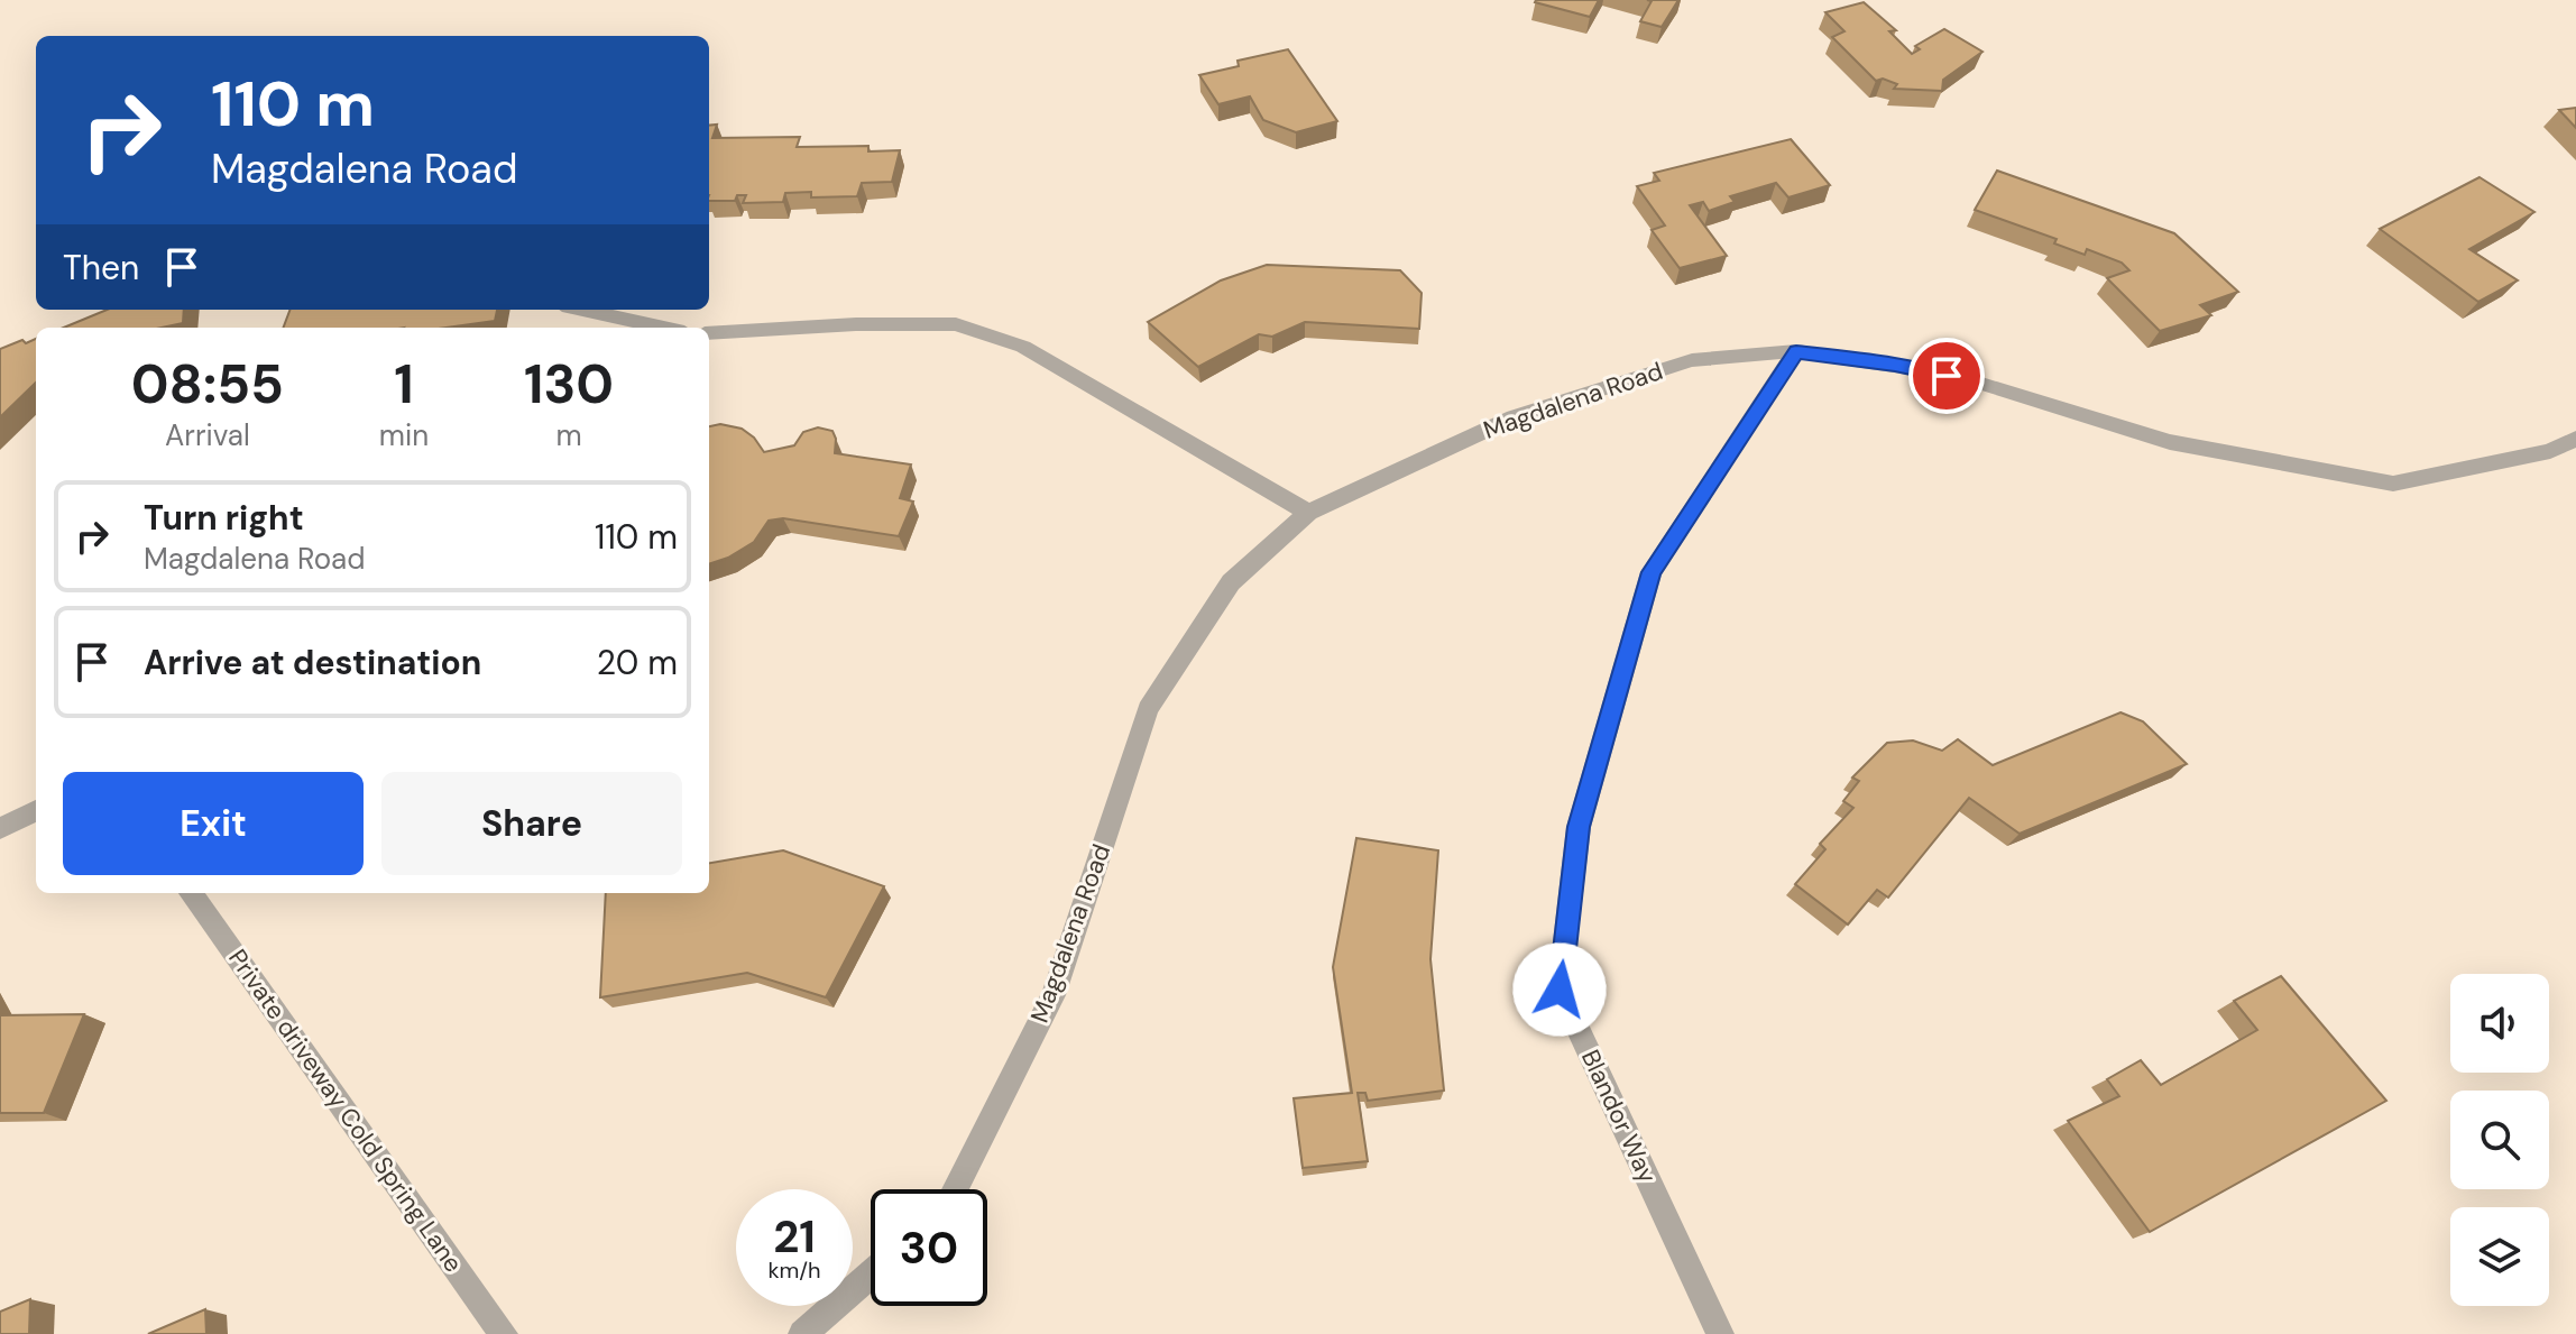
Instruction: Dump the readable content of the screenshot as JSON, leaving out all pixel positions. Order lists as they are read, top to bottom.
{
  "streets": {
    "street": ["Magdalena Road", "Private driveway Cold Spring Lane", "Blandor Way"]
  },
  "crossings": [
    ["Magdalena Road", "Blandor Way"]
  ],
  "page": {
    "turn": ["110 m", "Magdalena Road"],
    "then": "Then",
    "eta": [
      "08:55",
      "Arrival",
      "1",
      "min",
      "130",
      "m"
    ],
    "list": [
      {
        "name": "Turn right",
        "note": "Magdalena Road",
        "value": "110 m"
      },
      {
        "name": "Arrive at destination",
        "value": "20 m"
      }
    ],
    "buttons": ["Exit", "Share"],
    "speed": "21 km/h",
    "limit": "30"
  }
}
